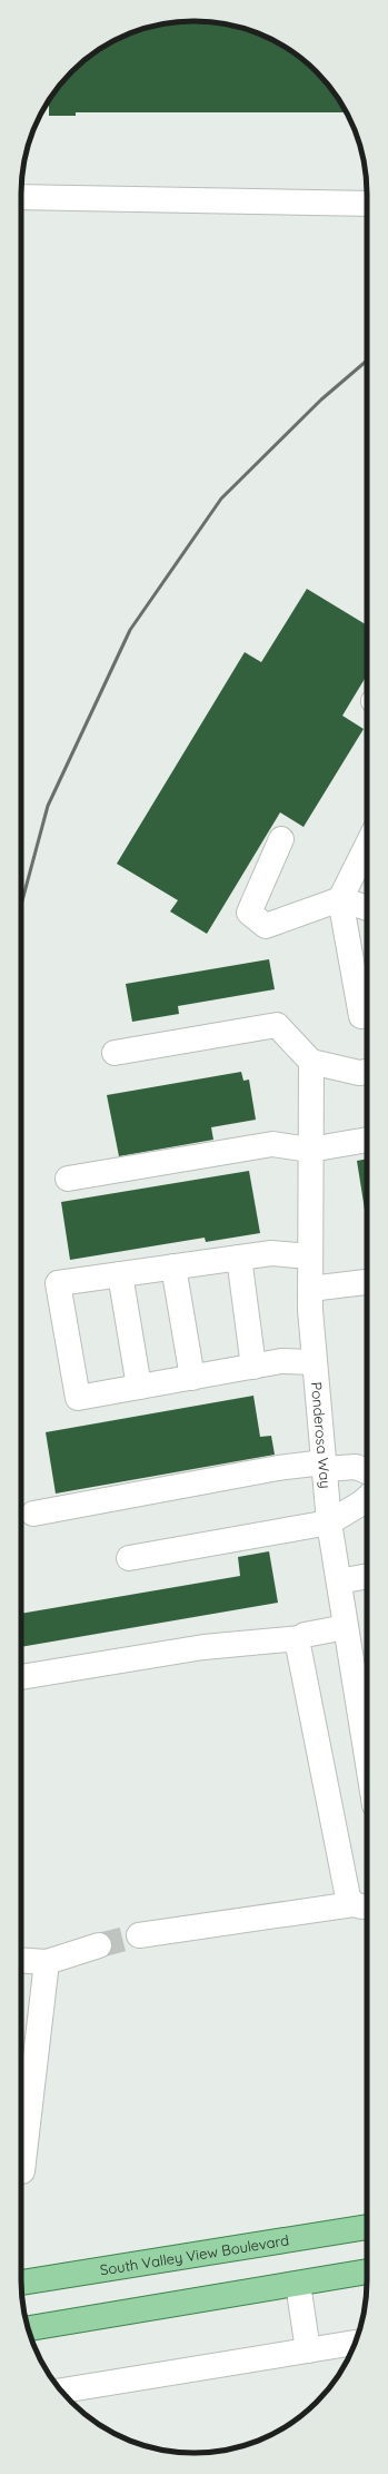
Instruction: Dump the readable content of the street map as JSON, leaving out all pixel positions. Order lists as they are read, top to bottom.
{
  "streets": {
    "main road": ["South Valley View Boulevard"],
    "street": ["Ponderosa Way"]
  }
}
